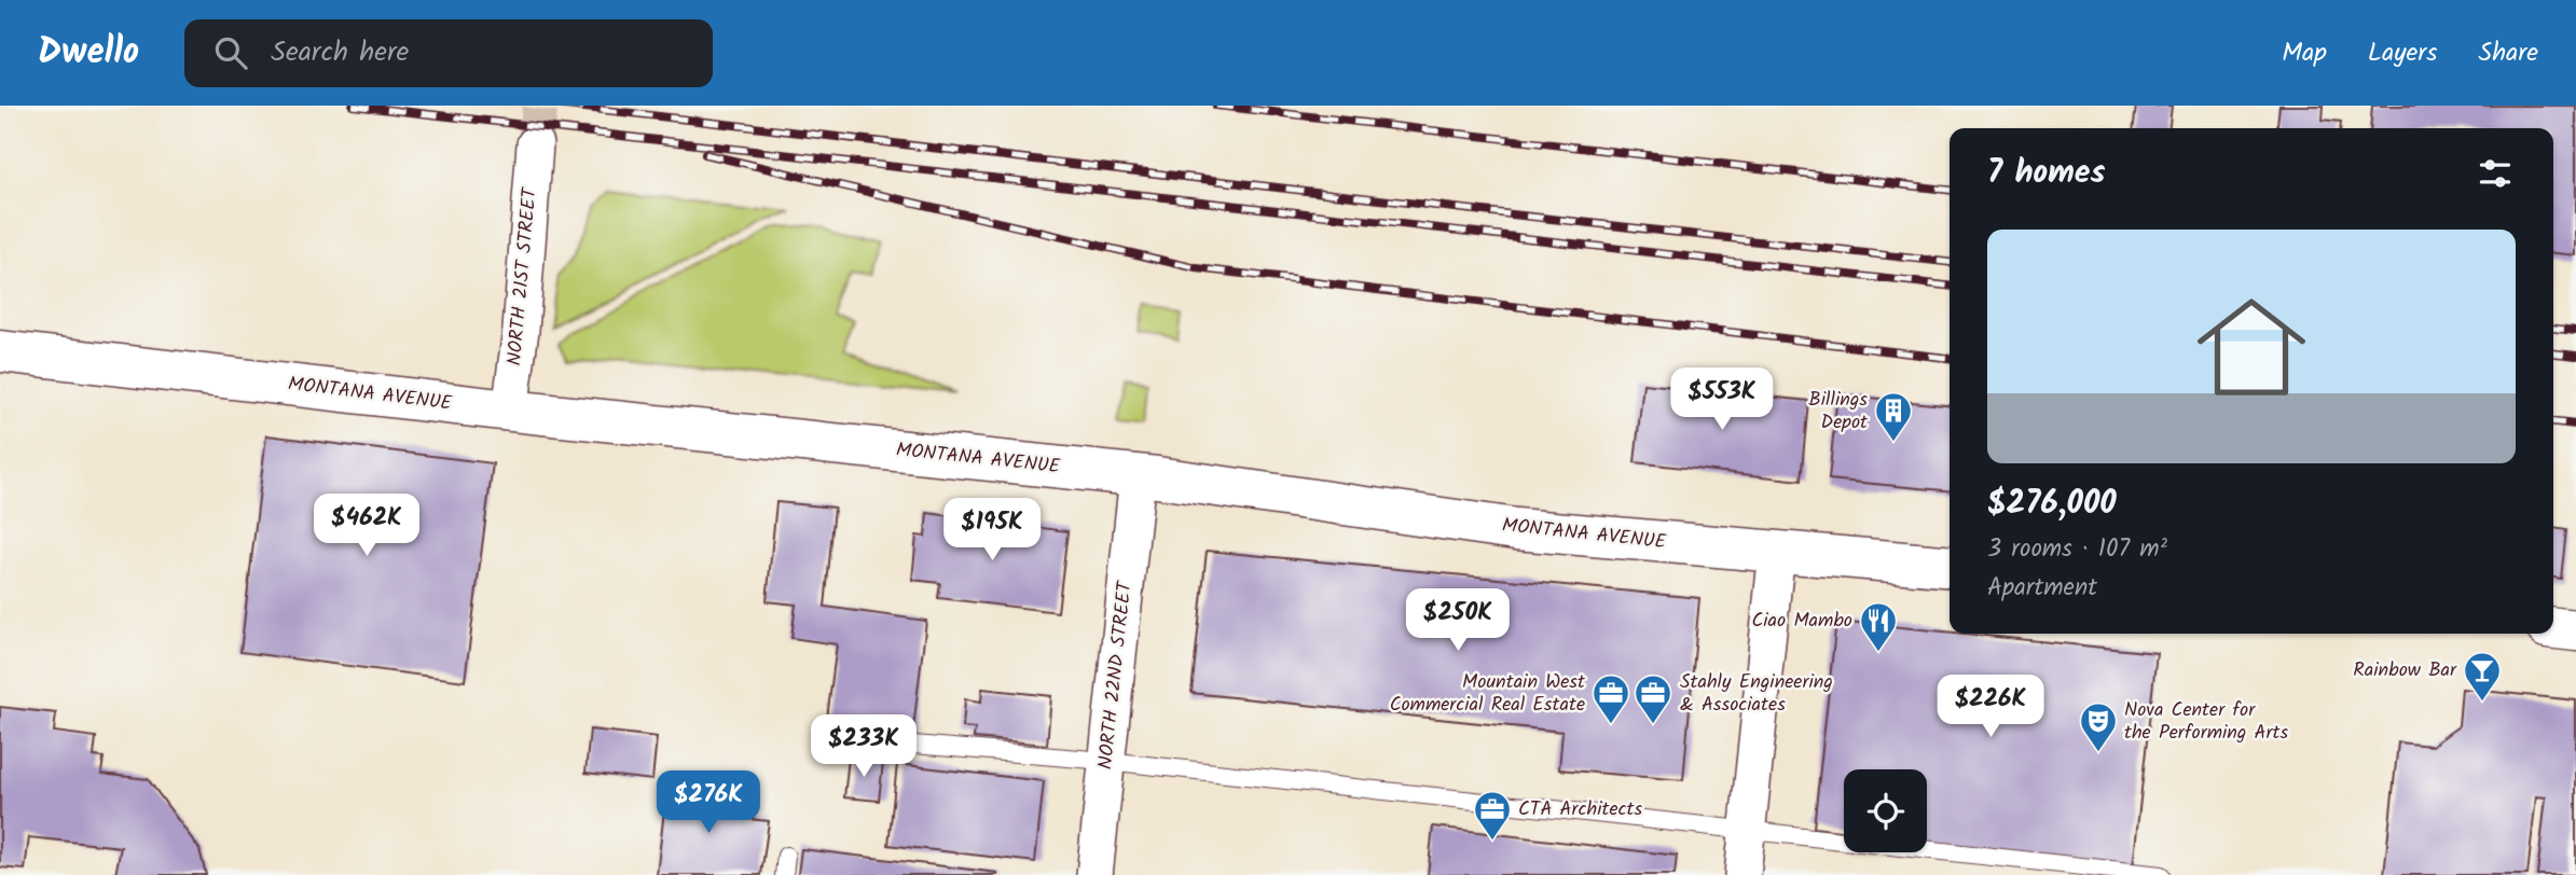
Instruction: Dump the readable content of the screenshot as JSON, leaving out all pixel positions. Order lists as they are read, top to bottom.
{
  "streets": {
    "main road": ["MONTANA AVENUE"],
    "street": ["NORTH 21ST STREET", "NORTH 22ND STREET"]
  },
  "crossings": [
    ["NORTH 21ST STREET", "MONTANA AVENUE"],
    ["MONTANA AVENUE", "NORTH 22ND STREET"]
  ],
  "places": {
    "building": ["Billings Depot"],
    "restaurant": ["Ciao Mambo"],
    "bar": ["Rainbow Bar"],
    "office": ["Mountain West Commercial Real Estate", "Stahly Engineering & Associates", "CTA Architects"],
    "theatre": ["Nova Center for the Performing Arts"]
  },
  "page": {
    "header": "Dwello",
    "search": "Search here",
    "nav": ["Map", "Layers", "Share"],
    "heading": "7 homes",
    "list": [
      {
        "name": "$276,000",
        "note": "3 rooms · 107 m² · Apartment"
      }
    ],
    "price": [
      "$553K",
      "$462K",
      "$195K",
      "$250K",
      "$226K",
      "$233K",
      "$276K"
    ]
  }
}
